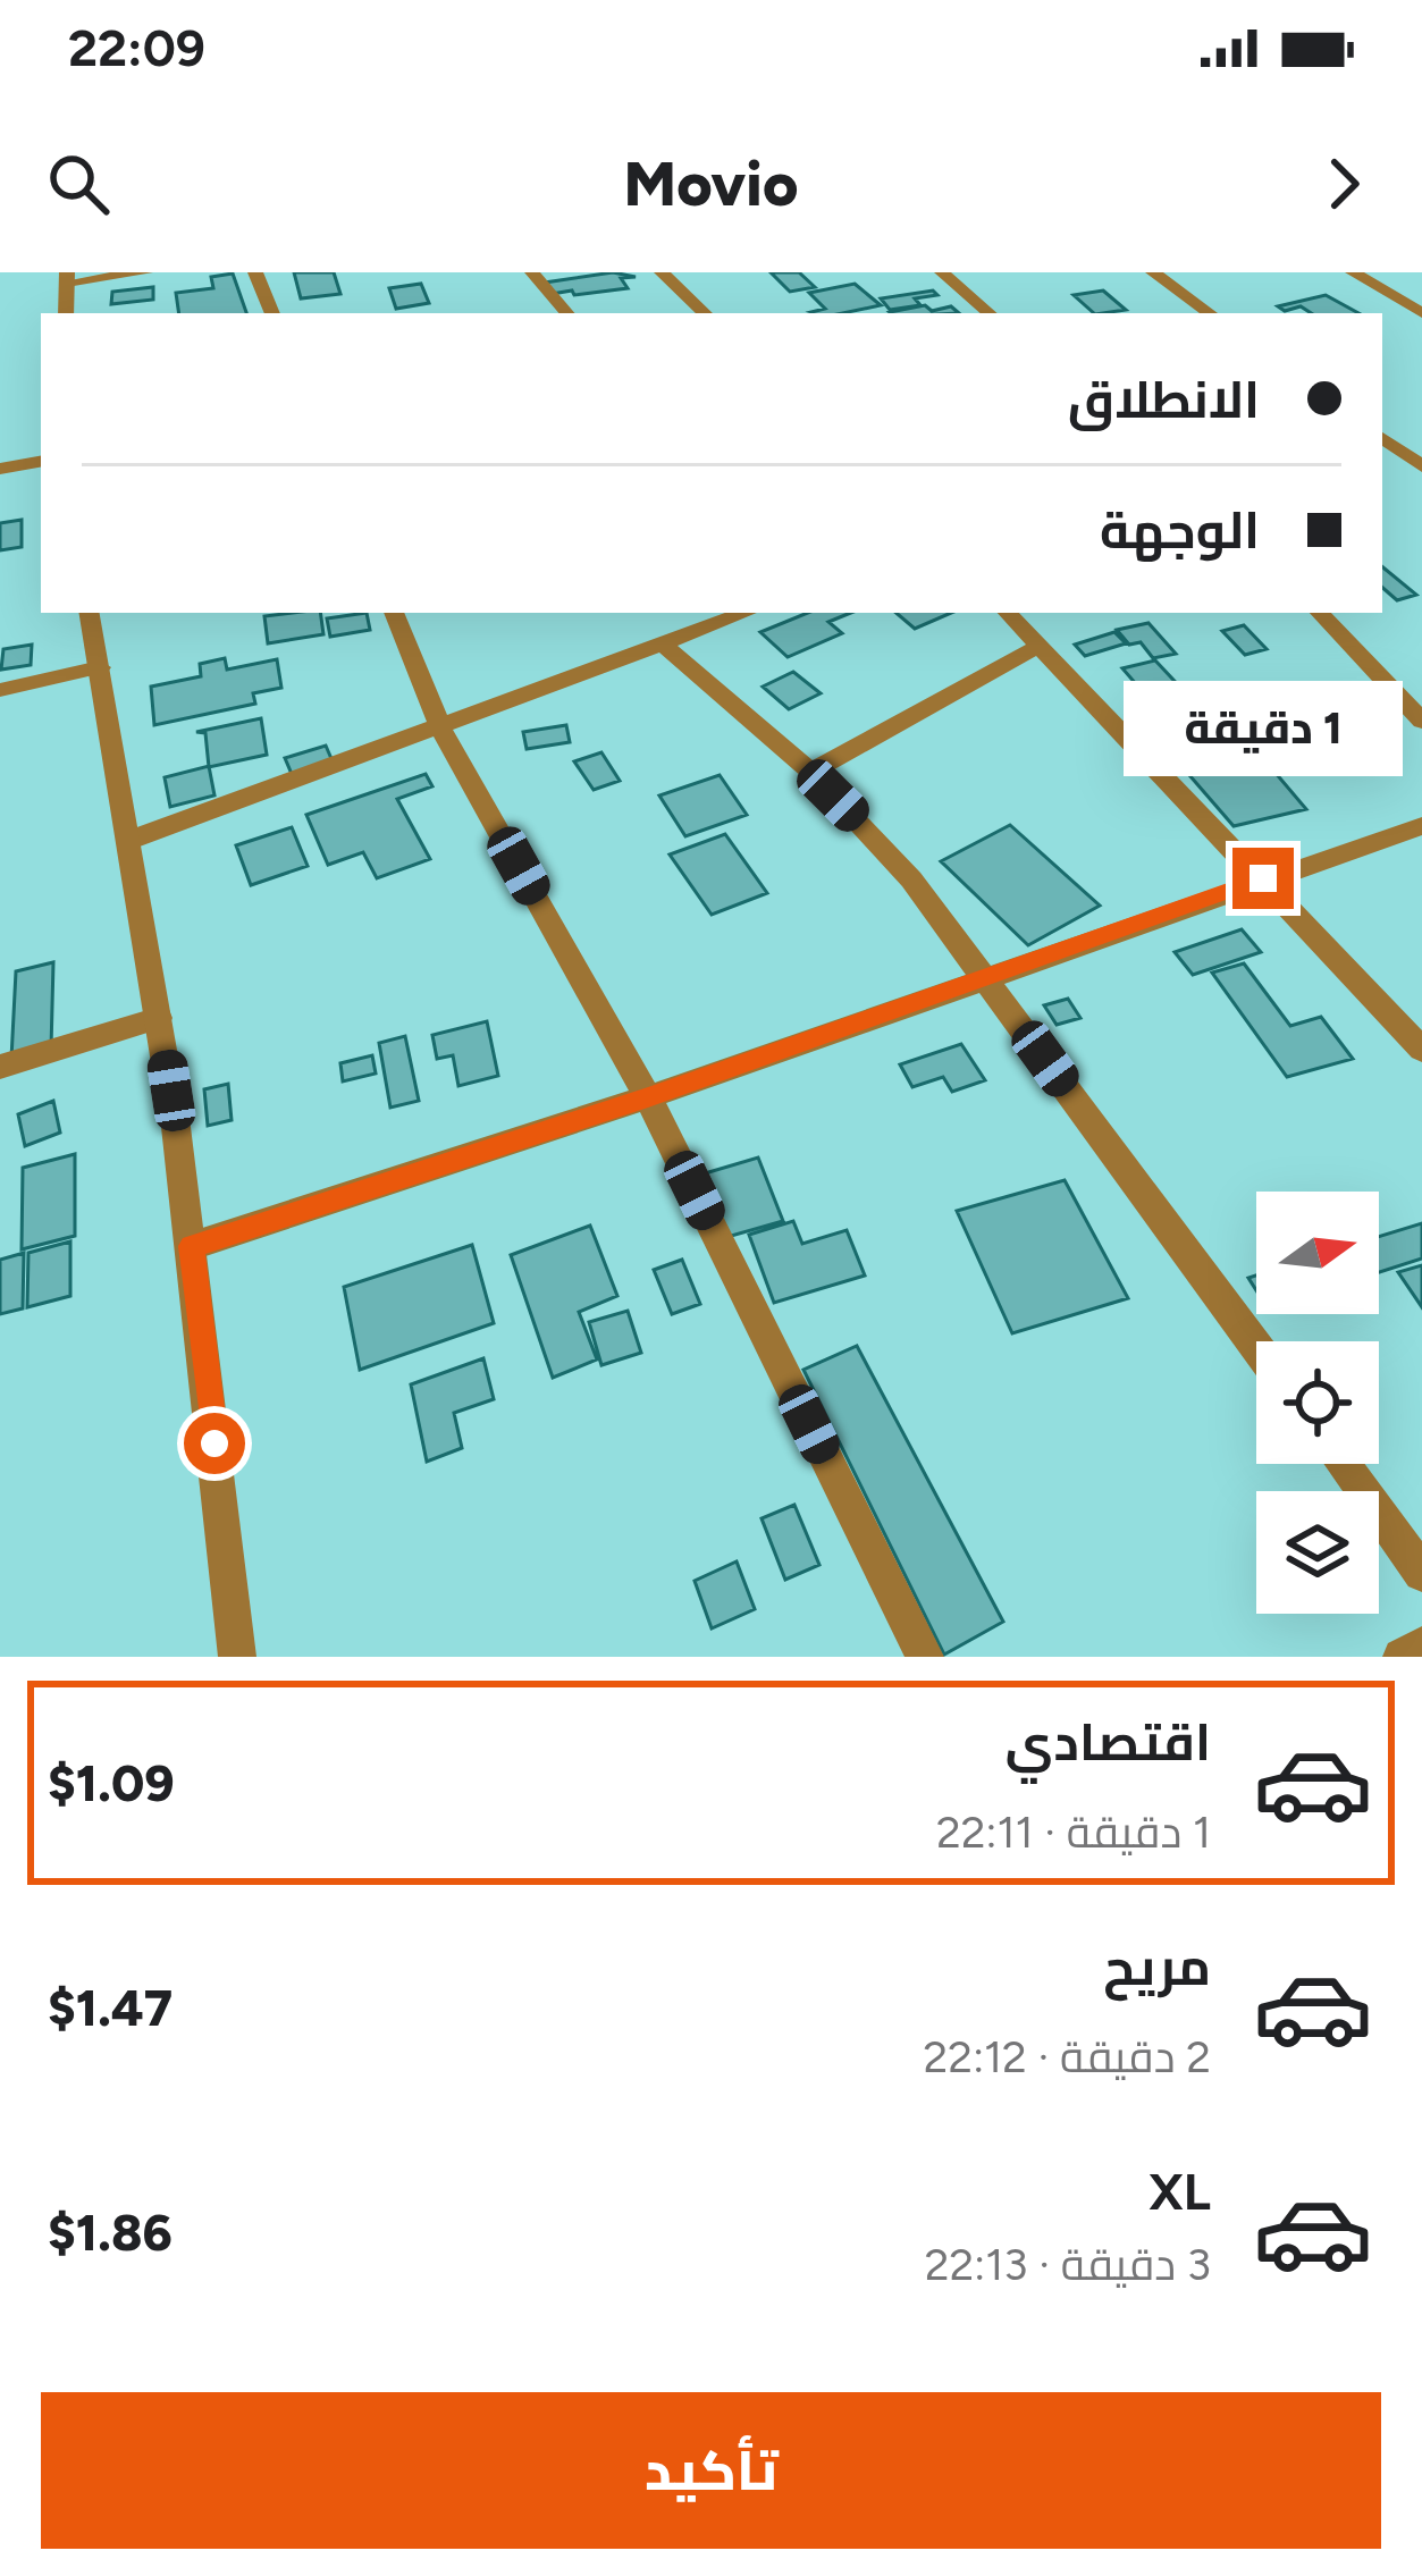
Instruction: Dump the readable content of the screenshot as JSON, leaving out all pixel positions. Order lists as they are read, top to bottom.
{
  "north": "right",
  "page": {
    "status": "22:09",
    "header": "Movio",
    "banner": ["الانطلاق", "الوجهة"],
    "bubble": "1 دقيقة",
    "list": [
      {
        "name": "اقتصادي",
        "note": "1 دقيقة · 22:11",
        "value": "$1.09"
      },
      {
        "name": "مريح",
        "note": "2 دقيقة · 22:12",
        "value": "$1.47"
      },
      {
        "name": "XL",
        "note": "3 دقيقة · 22:13",
        "value": "$1.86"
      }
    ],
    "buttons": "تأكيد"
  }
}
